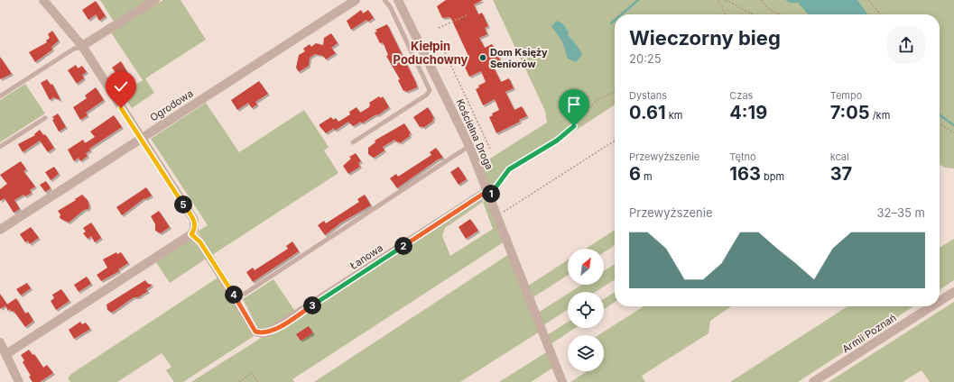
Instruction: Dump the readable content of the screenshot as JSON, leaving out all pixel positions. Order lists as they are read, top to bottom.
{
  "streets": {
    "street": [
      "Ogrodowa",
      "Kościelna Droga",
      "Łanowa",
      "Armii Poznań"
    ]
  },
  "crossings": [
    ["Kościelna Droga", "Łanowa"]
  ],
  "districts": ["Kiełpin Poduchowny"],
  "places": ["Dom Księży Seniorów"],
  "north": "top right",
  "page": {
    "heading": ["Wieczorny bieg", "20:25"],
    "stats": [
      ["Dystans", "0.61 km"],
      ["Czas", "4:19"],
      ["Tempo", "7:05 /km"],
      ["Przewyższenie", "6 m"],
      ["Tętno", "163 bpm"],
      ["kcal", "37"]
    ],
    "pins": [
      "1",
      "5",
      "2",
      "4",
      "3"
    ],
    "chart": ["Przewyższenie", "32–35 m"]
  }
}
